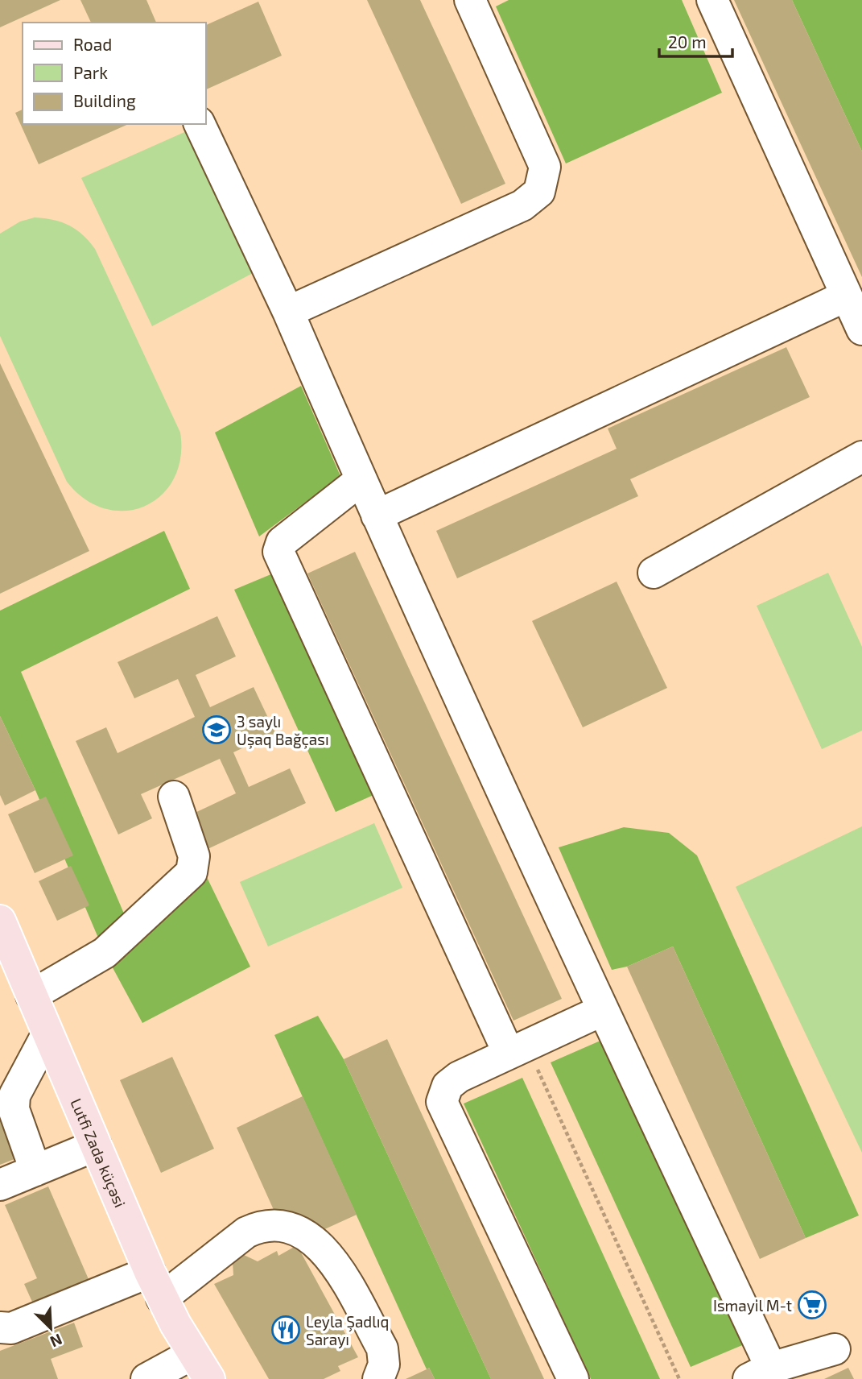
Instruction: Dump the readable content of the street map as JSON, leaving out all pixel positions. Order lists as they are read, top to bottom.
{
  "streets": {
    "main road": ["Lutfi Zadə küçəsi"]
  },
  "places": {
    "school or university": ["3 saylı Uşaq Bağçası"],
    "supermarket": ["Ismayil M-t"],
    "restaurant": ["Leyla Şadlıq Sarayı"]
  },
  "legend": ["Road", "Park", "Building"],
  "scale_bar": "20 m",
  "north": "bottom right"
}
